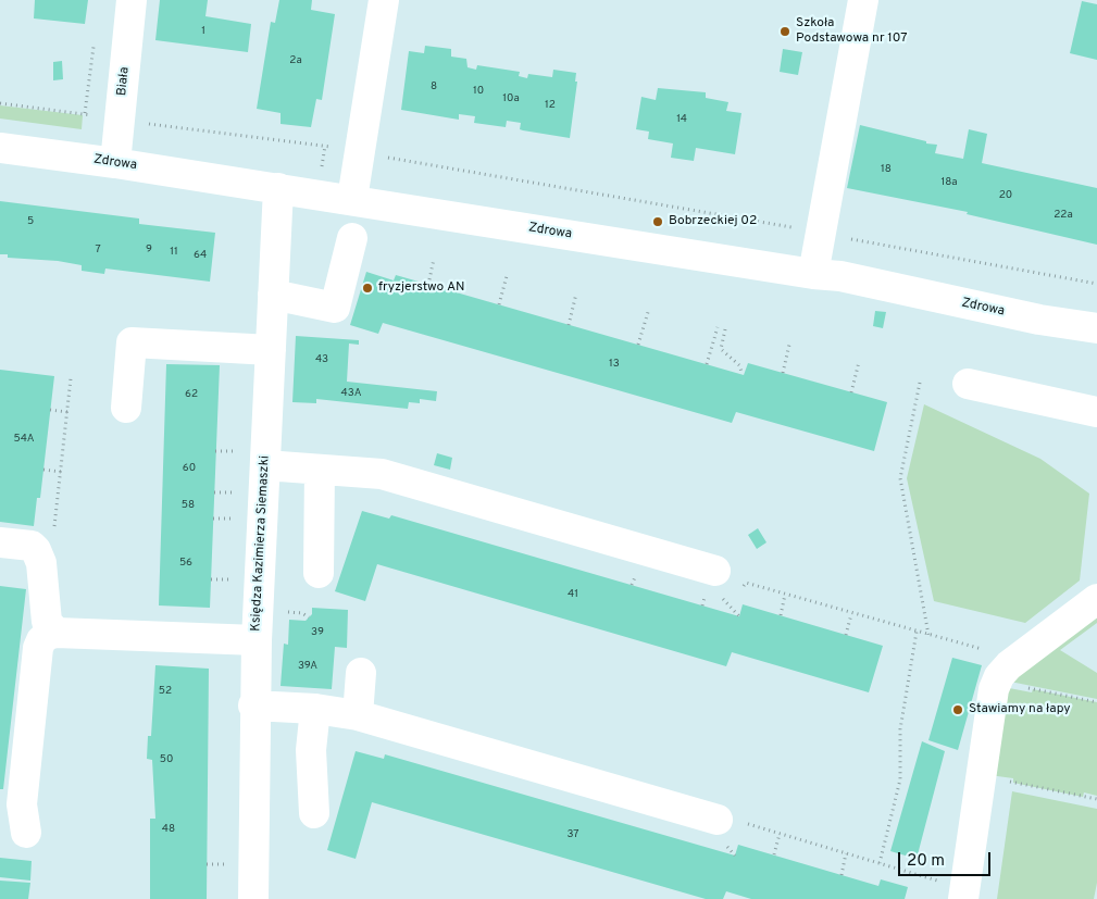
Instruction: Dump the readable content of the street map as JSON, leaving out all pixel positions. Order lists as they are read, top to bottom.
{
  "streets": {
    "street": ["Biała", "Zdrowa", "Księdza Kazimierza Siemaszki"]
  },
  "crossings": [
    ["Biała", "Zdrowa"],
    ["Zdrowa", "Księdza Kazimierza Siemaszki"]
  ],
  "places": [
    "Szkoła Podstawowa nr 107",
    "Bobrzeckiej 02",
    "fryzjerstwo AN",
    "Stawiamy na łapy"
  ],
  "house_numbers": [
    "1",
    "2a",
    "8",
    "10",
    "10a",
    "12",
    "14",
    "18",
    "18a",
    "20",
    "22a",
    "5",
    "7",
    "9",
    "11",
    "64",
    "43",
    "13",
    "43A",
    "62",
    "54A",
    "60",
    "58",
    "56",
    "41",
    "39",
    "39A",
    "52",
    "50",
    "48",
    "37"
  ],
  "scale_bar": "20 m"
}
